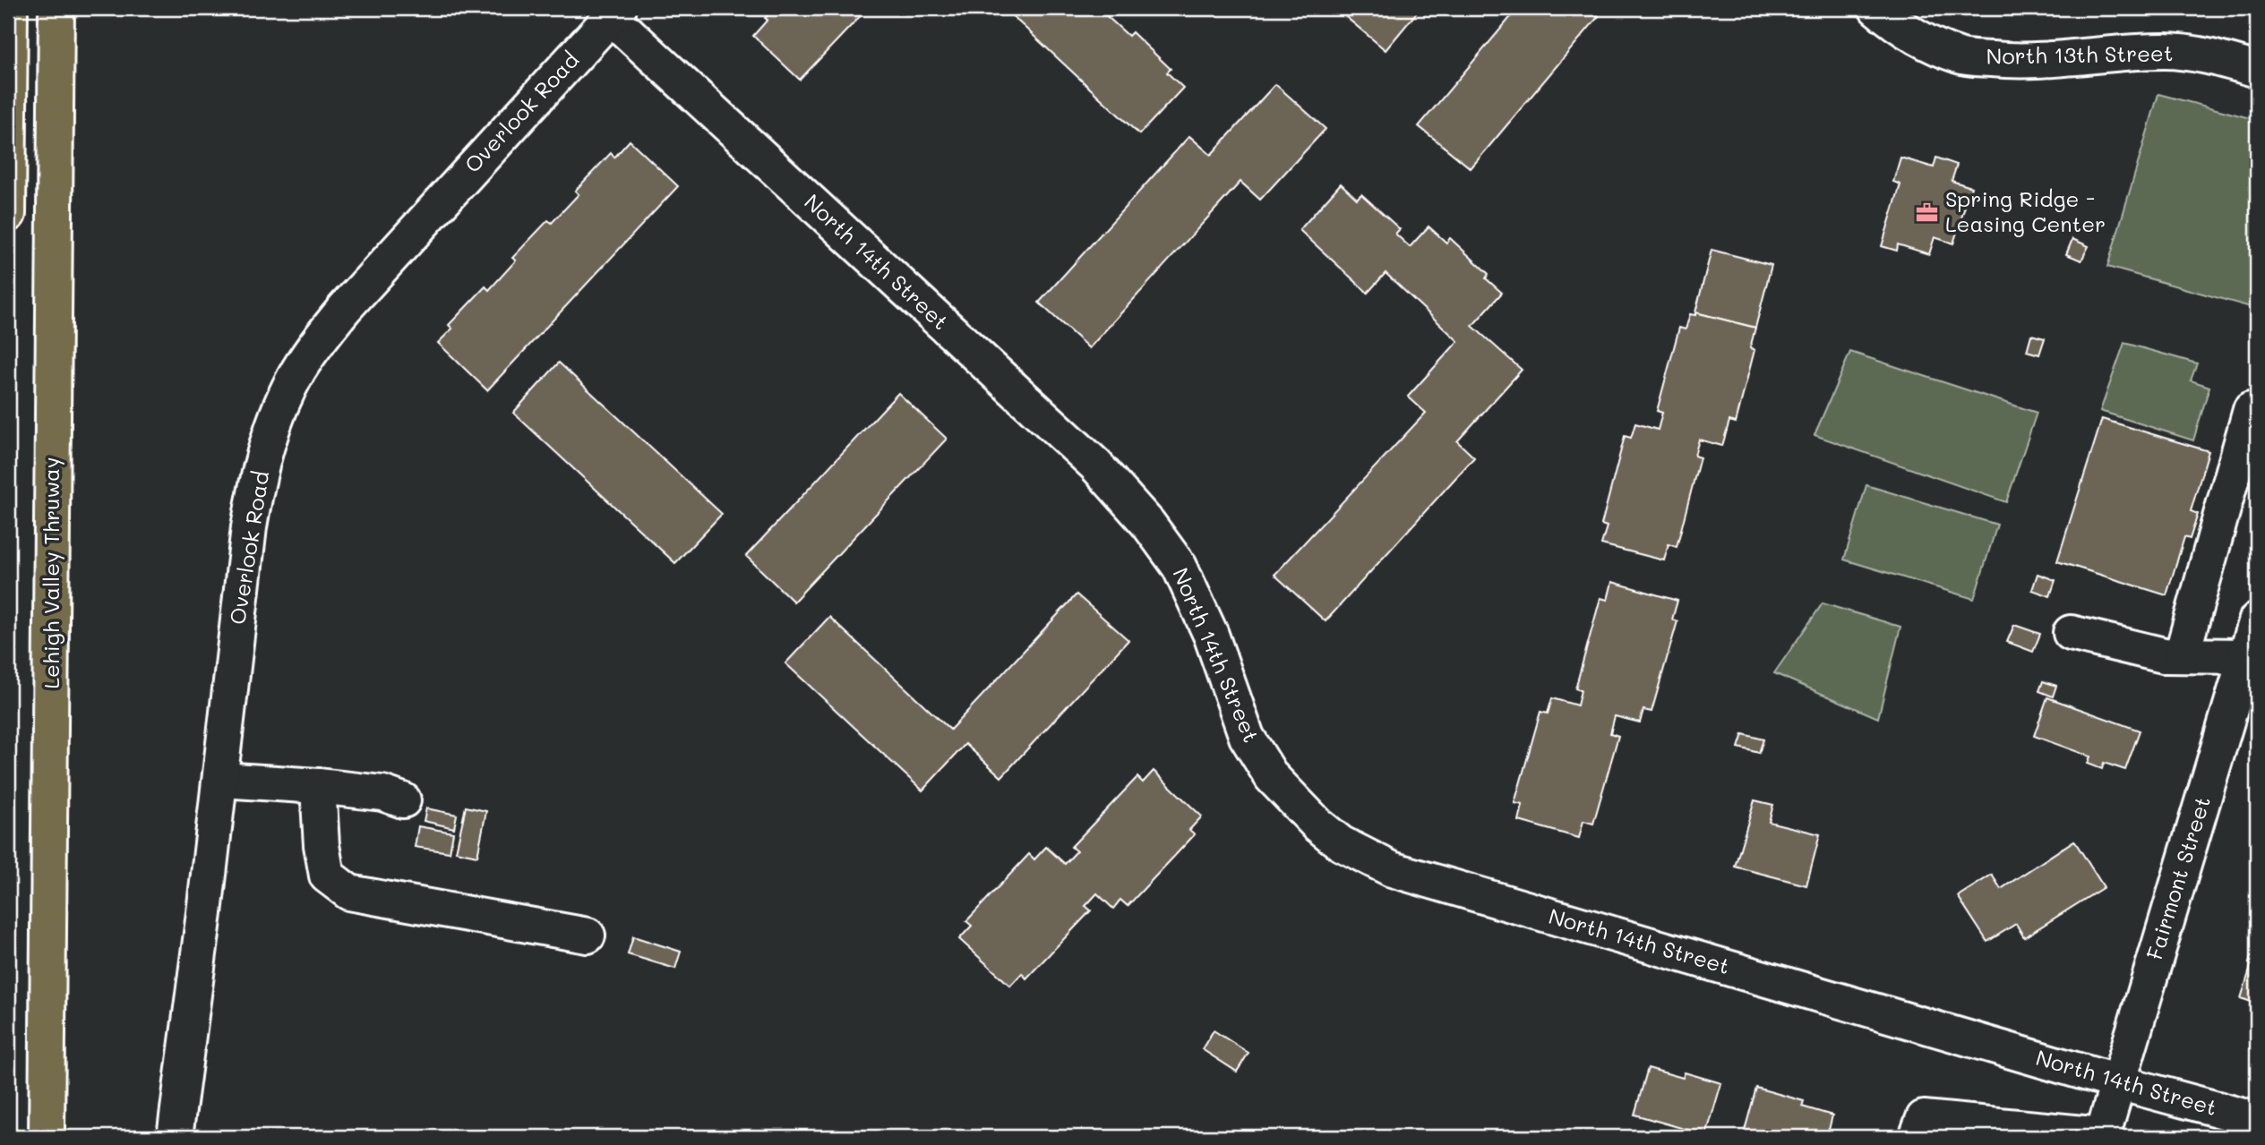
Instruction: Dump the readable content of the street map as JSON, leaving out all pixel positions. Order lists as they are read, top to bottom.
{
  "streets": {
    "highway": ["Lehigh Valley Thruway"],
    "street": [
      "North 13th Street",
      "Overlook Road",
      "North 14th Street",
      "Fairmont Street"
    ]
  },
  "crossings": [
    ["Overlook Road", "North 14th Street"],
    ["North 14th Street", "Fairmont Street"]
  ],
  "places": {
    "office": ["Spring Ridge - Leasing Center"]
  }
}
